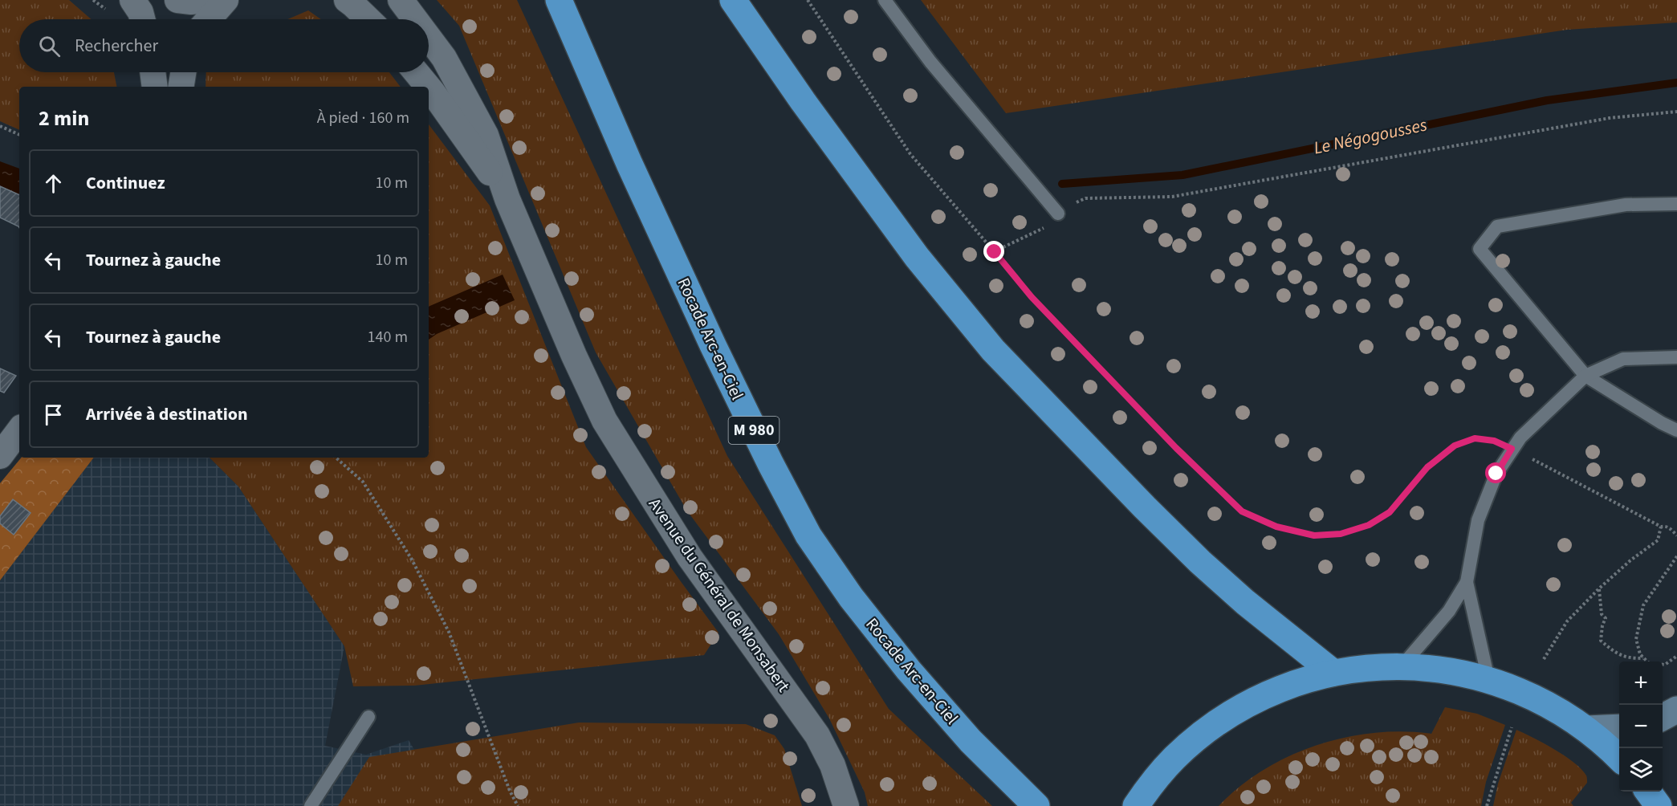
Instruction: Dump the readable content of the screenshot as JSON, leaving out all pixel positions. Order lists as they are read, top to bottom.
{
  "streets": {
    "highway": ["Rocade Arc-en-Ciel", "M 980"],
    "street": ["Avenue du Général de Monsabert"]
  },
  "water": ["Le Négogousses"],
  "page": {
    "search": "Rechercher",
    "heading": ["2 min", "À pied · 160 m"],
    "list": [
      ["Continuez", "10 m"],
      ["Tournez à gauche", "10 m"],
      ["Tournez à gauche", "140 m"],
      "Arrivée à destination"
    ],
    "map_buttons": ["+", "−"]
  }
}
